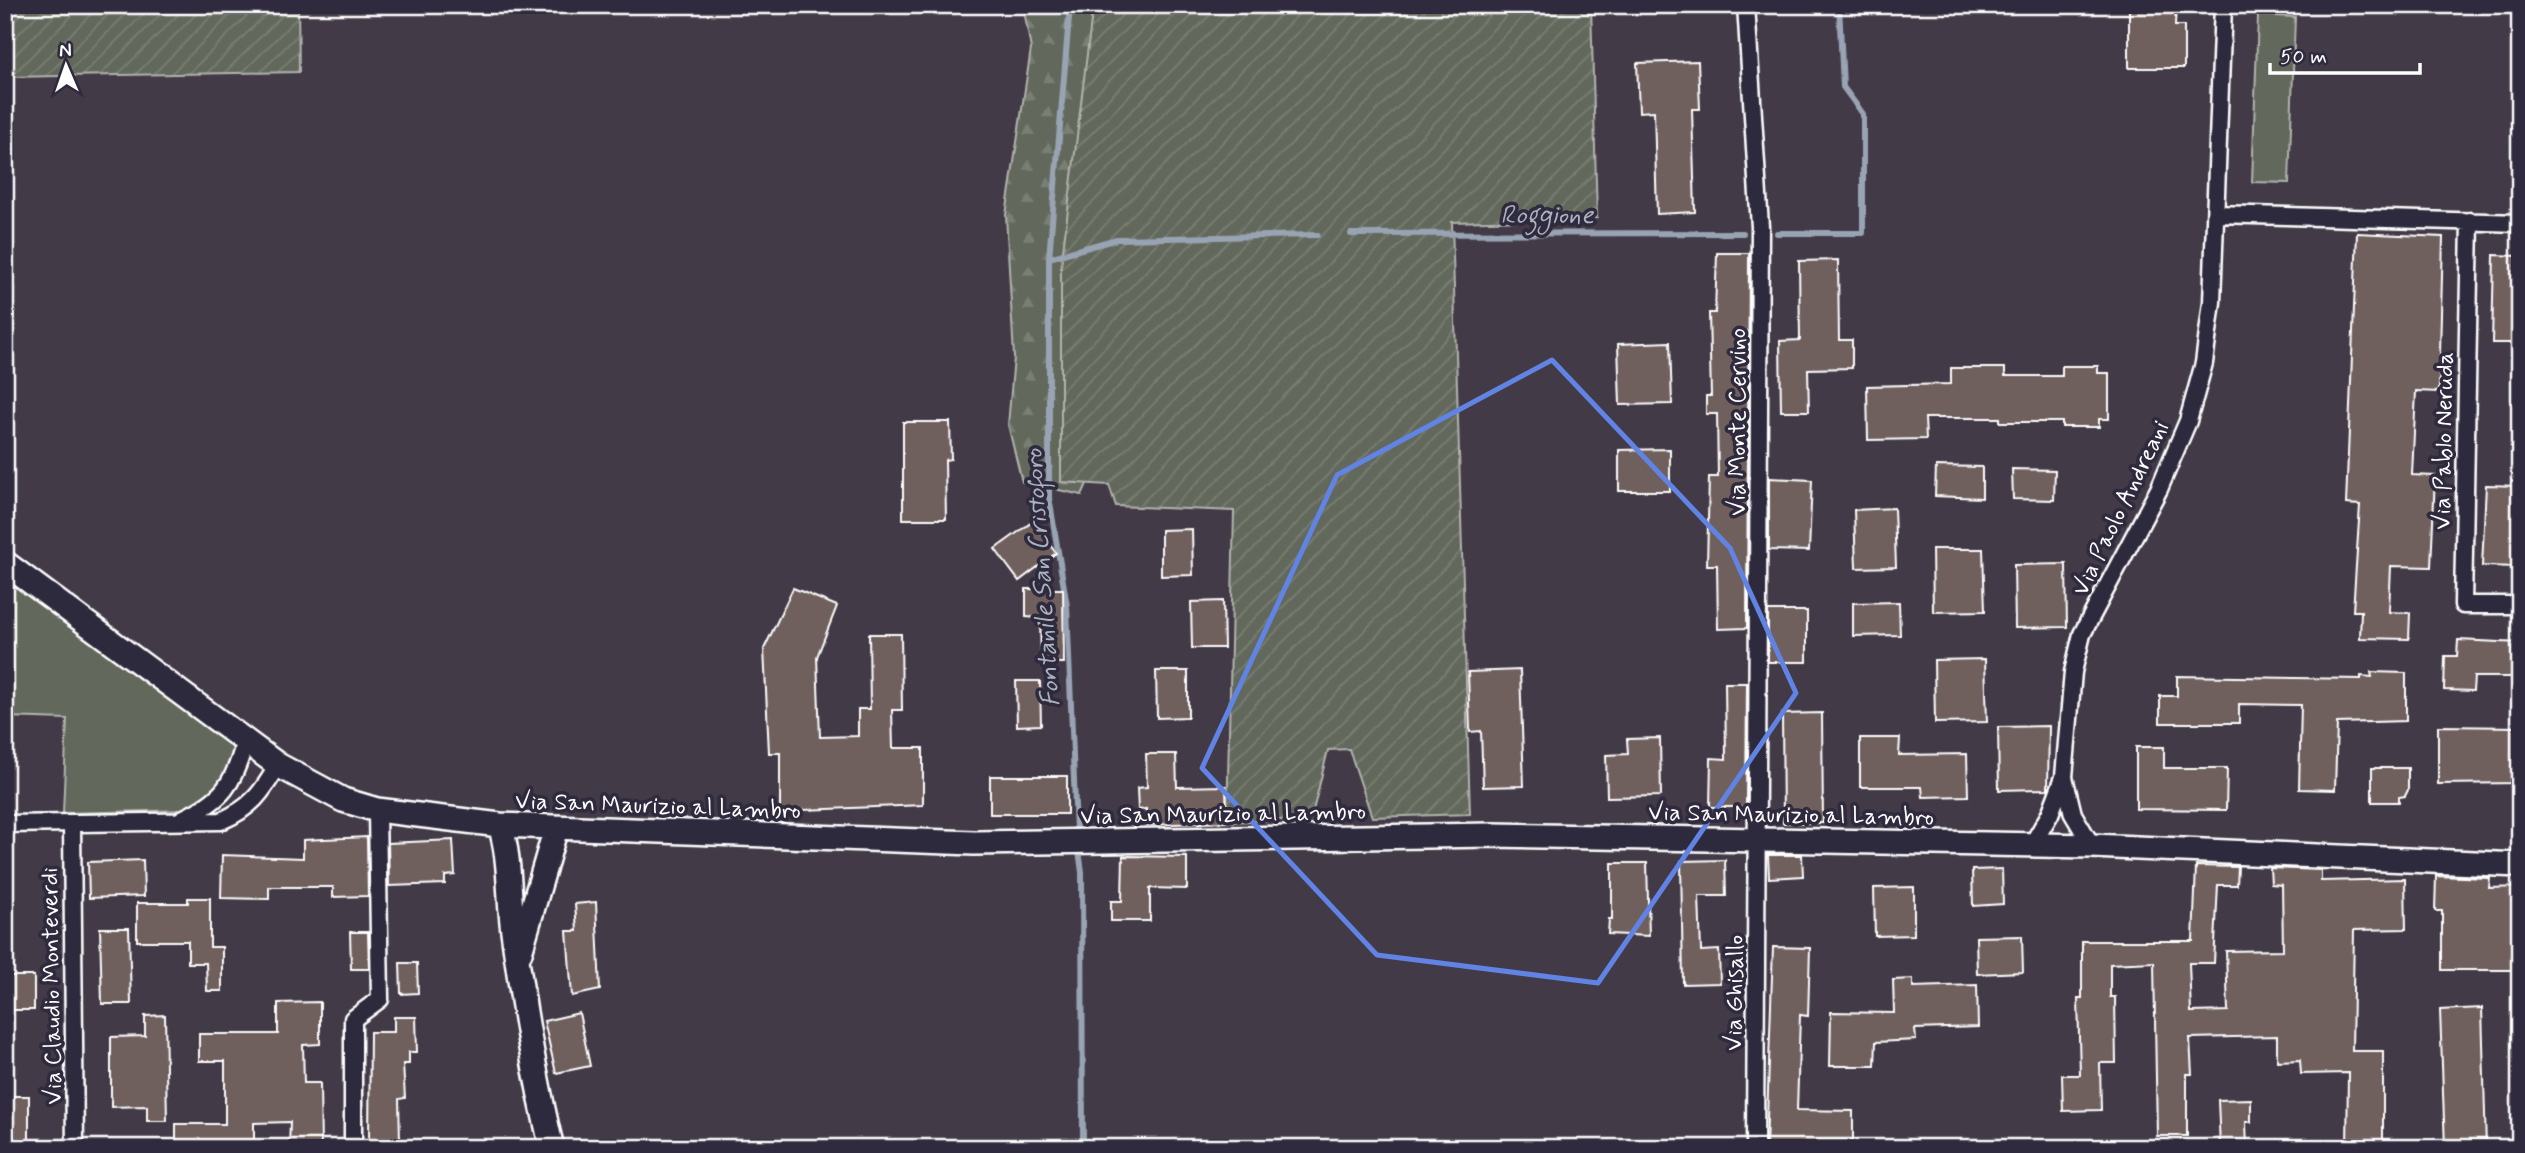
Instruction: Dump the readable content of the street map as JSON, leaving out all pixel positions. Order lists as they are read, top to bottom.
{
  "streets": {
    "main road": ["Via San Maurizio al Lambro"],
    "street": [
      "Via Monte Cervino",
      "Via Pablo Neruda",
      "Via Paolo Andreani",
      "Via Claudio Monteverdi",
      "Via Ghisallo"
    ]
  },
  "crossings": [
    ["Via Monte Cervino", "Via San Maurizio al Lambro"],
    ["Via Monte Cervino", "Via Ghisallo"],
    ["Via Paolo Andreani", "Via San Maurizio al Lambro"],
    ["Via San Maurizio al Lambro", "Via Ghisallo"]
  ],
  "water": ["Roggione", "Fontanile San Cristoforo"],
  "scale_bar": "50 m",
  "north": "top"
}
